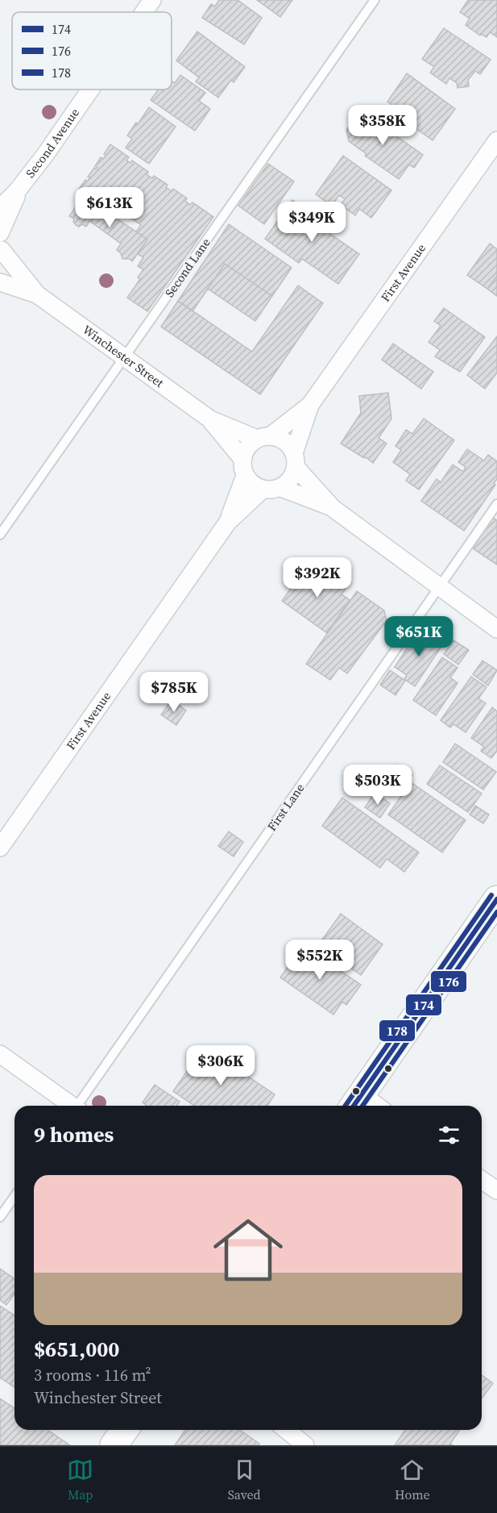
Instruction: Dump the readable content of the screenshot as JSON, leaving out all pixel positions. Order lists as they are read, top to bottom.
{
  "streets": {
    "street": ["Second Avenue", "First Avenue", "Winchester Street"],
    "lane": ["Second Lane", "First Lane"]
  },
  "crossings": [
    ["Second Avenue", "Winchester Street"],
    ["Second Lane", "Winchester Street"],
    ["First Avenue", "Winchester Street"]
  ],
  "lines": ["transit line 178", "transit line 174", "transit line 176"],
  "legend": ["174", "176", "178"],
  "page": {
    "price": [
      "$358K",
      "$613K",
      "$349K",
      "$392K",
      "$651K",
      "$785K",
      "$503K",
      "$552K",
      "$306K"
    ],
    "heading": "9 homes",
    "list": [
      {
        "name": "$651,000",
        "note": "3 rooms · 116 m² · Winchester Street"
      }
    ],
    "tabs": ["Map", "Saved", "Home"]
  }
}
